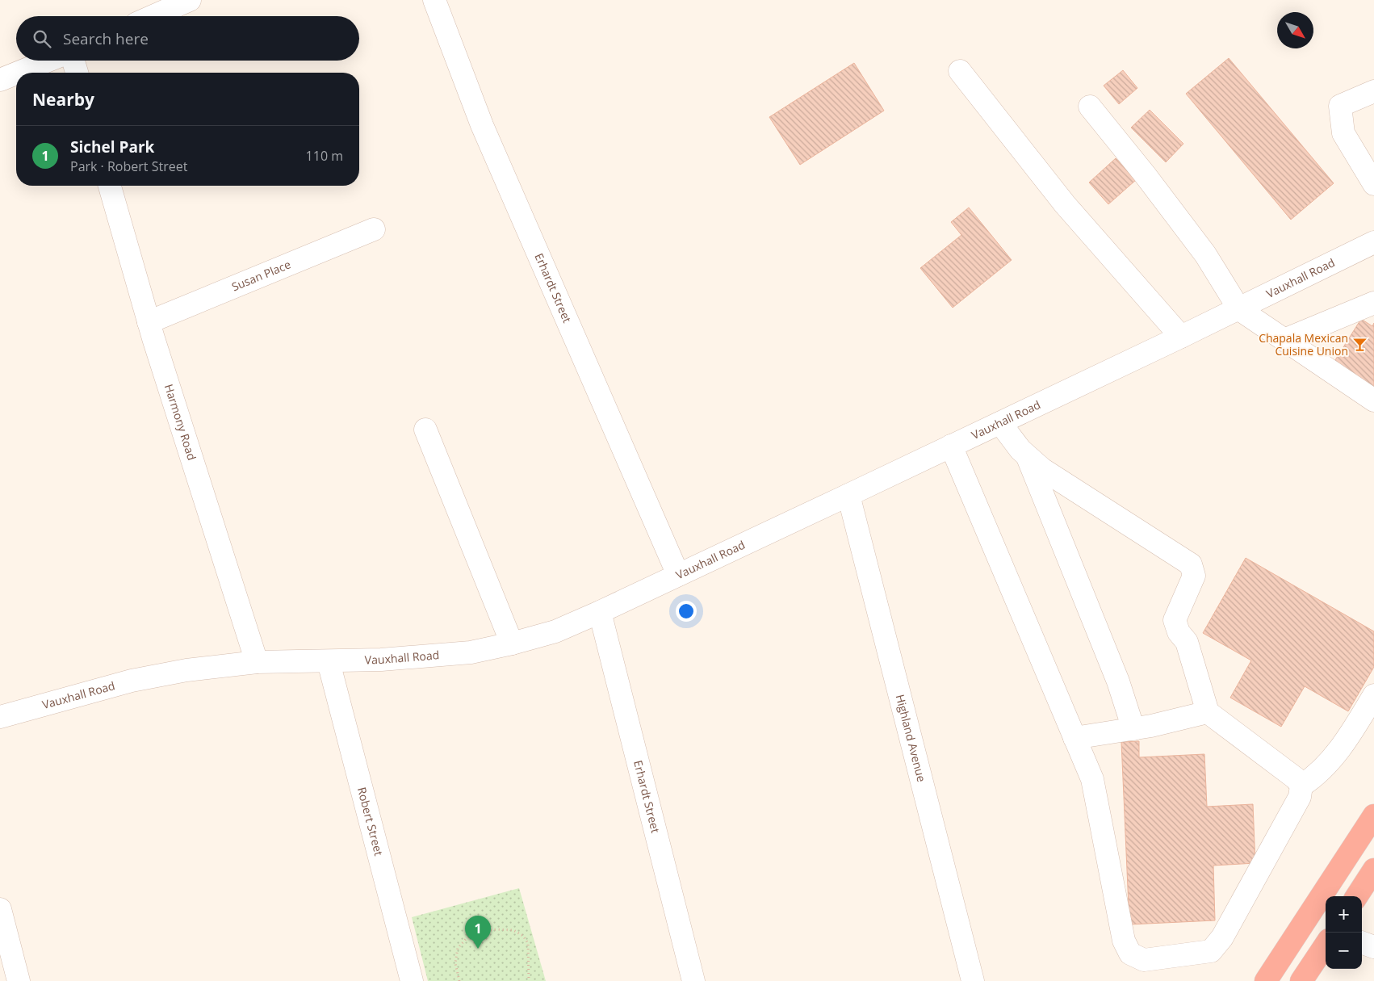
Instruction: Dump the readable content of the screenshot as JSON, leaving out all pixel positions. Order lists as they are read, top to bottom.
{
  "streets": {
    "street": [
      "Susan Place",
      "Vauxhall Road",
      "Erhardt Street",
      "Harmony Road",
      "Highland Avenue",
      "Robert Street"
    ]
  },
  "crossings": [
    ["Susan Place", "Harmony Road"],
    ["Vauxhall Road", "Erhardt Street"],
    ["Vauxhall Road", "Harmony Road"],
    ["Vauxhall Road", "Highland Avenue"],
    ["Vauxhall Road", "Robert Street"]
  ],
  "places": {
    "bar": ["Chapala Mexican Cuisine Union"]
  },
  "north": "bottom right",
  "page": {
    "search": "Search here",
    "heading": "Nearby",
    "list": [
      {
        "mark": "1",
        "name": "Sichel Park",
        "note": "Park · Robert Street",
        "value": "110 m"
      }
    ],
    "map_buttons": ["+", "−"],
    "pins": "1"
  }
}
